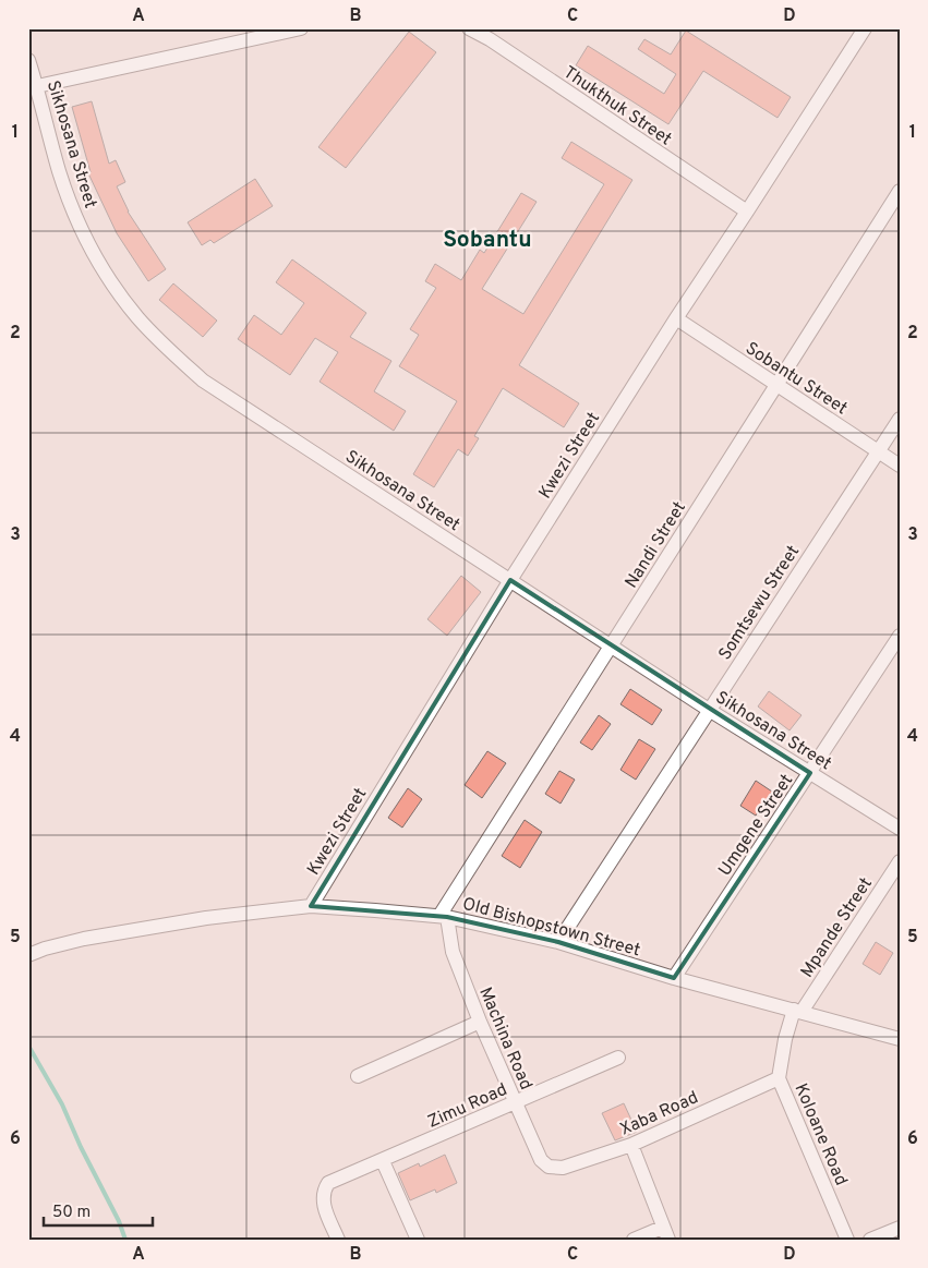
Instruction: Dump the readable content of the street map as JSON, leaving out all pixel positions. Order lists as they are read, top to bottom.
{
  "streets": {
    "street": [
      "Thukthuk Street",
      "Sikhosana Street",
      "Sobantu Street",
      "Kwezi Street",
      "Nandi Street",
      "Somtsewu Street",
      "Umgene Street",
      "Old Bishopstown Street",
      "Mpande Street",
      "Machina Road",
      "Zimu Road",
      "Xaba Road",
      "Koloane Road"
    ]
  },
  "crossings": [
    ["Thukthuk Street", "Kwezi Street"],
    ["Sikhosana Street", "Kwezi Street"],
    ["Sikhosana Street", "Nandi Street"],
    ["Sikhosana Street", "Somtsewu Street"],
    ["Sikhosana Street", "Umgene Street"],
    ["Sobantu Street", "Kwezi Street"],
    ["Sobantu Street", "Nandi Street"],
    ["Sobantu Street", "Somtsewu Street"],
    ["Kwezi Street", "Old Bishopstown Street"],
    ["Nandi Street", "Old Bishopstown Street"],
    ["Nandi Street", "Machina Road"],
    ["Somtsewu Street", "Old Bishopstown Street"],
    ["Umgene Street", "Old Bishopstown Street"],
    ["Old Bishopstown Street", "Mpande Street"],
    ["Old Bishopstown Street", "Machina Road"],
    ["Old Bishopstown Street", "Koloane Road"],
    ["Mpande Street", "Koloane Road"],
    ["Machina Road", "Zimu Road"],
    ["Machina Road", "Xaba Road"],
    ["Xaba Road", "Koloane Road"]
  ],
  "districts": ["Sobantu"],
  "scale_bar": "50 m",
  "grid": {
    "columns": [
      "A",
      "B",
      "C",
      "D"
    ],
    "rows": [
      "1",
      "2",
      "3",
      "4",
      "5",
      "6"
    ]
  }
}
